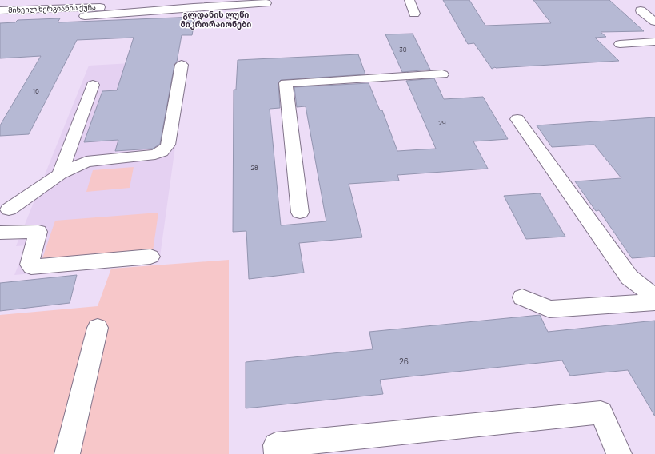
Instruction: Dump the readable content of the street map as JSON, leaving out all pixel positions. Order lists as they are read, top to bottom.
{
  "streets": {
    "street": ["მიხეილ ხერგიანის ქუჩა"]
  },
  "districts": ["გლდანის ლუწი მიკრორაიონები"],
  "house_numbers": [
    "30",
    "16",
    "29",
    "28",
    "26"
  ]
}
